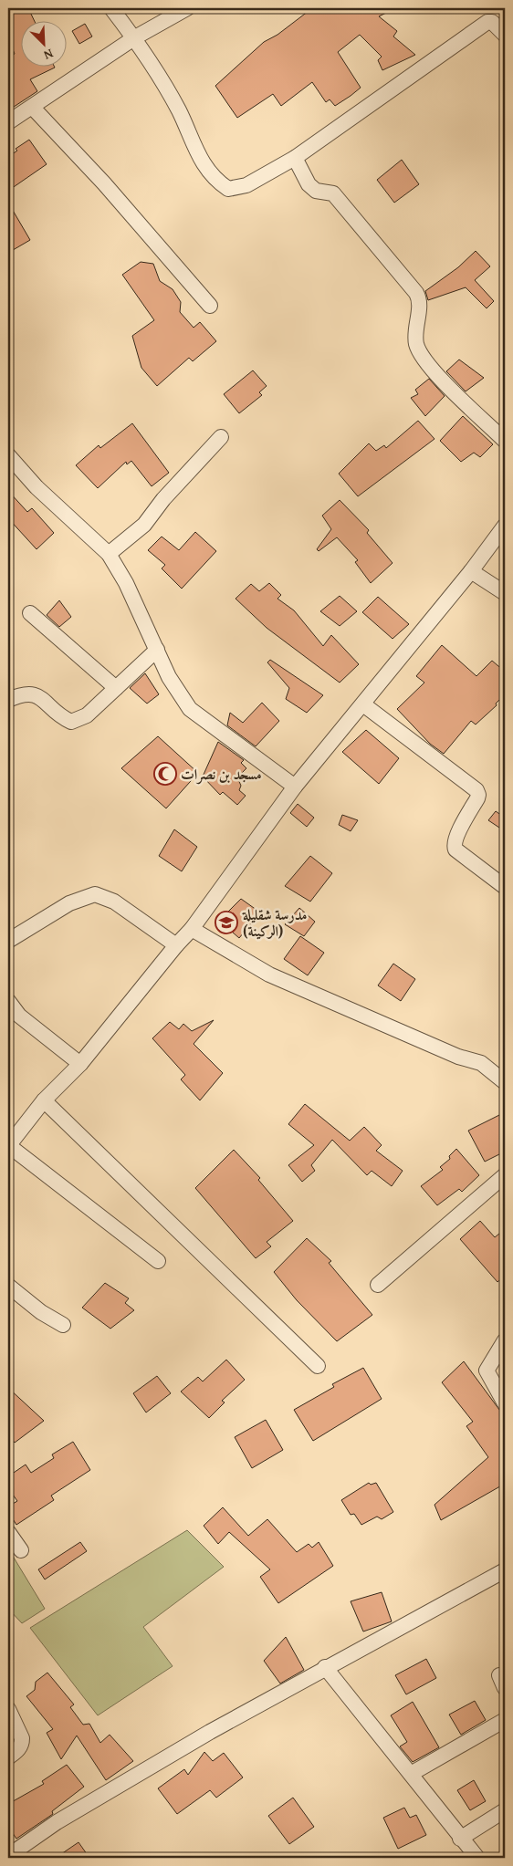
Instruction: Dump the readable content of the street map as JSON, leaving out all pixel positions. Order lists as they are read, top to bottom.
{
  "places": {
    "mosque": ["مسجد بن نصرات"],
    "school or university": ["مدرسة شقليلة (الركينة)"]
  },
  "north": "bottom right"
}
